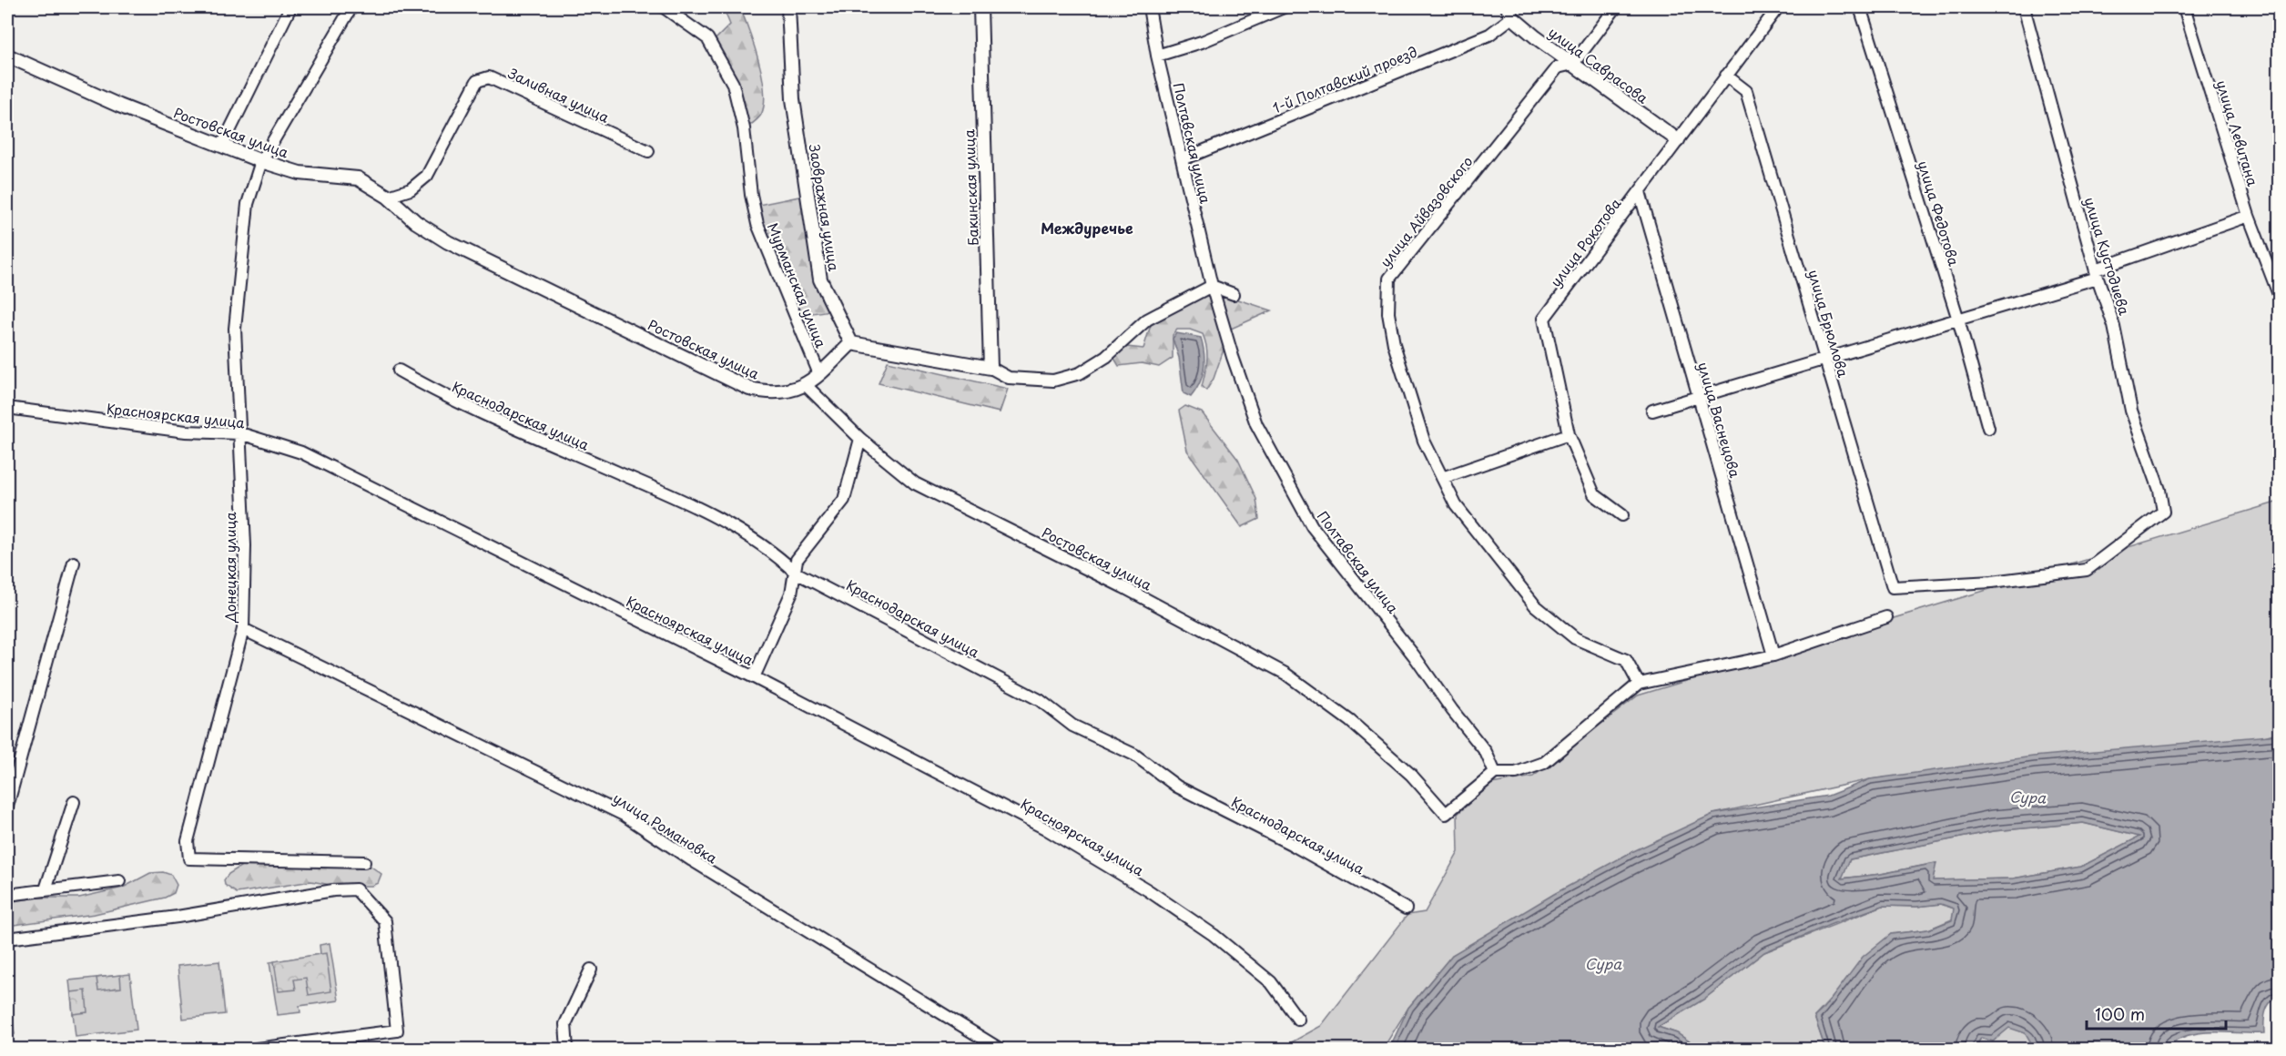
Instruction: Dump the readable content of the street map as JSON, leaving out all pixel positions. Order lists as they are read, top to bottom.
{
  "streets": {
    "street": [
      "улица Саврасова",
      "1-й Полтавский проезд",
      "Заливная улица",
      "Ростовская улица",
      "улица Левитана",
      "Полтавская улица",
      "Бакинская улица",
      "Заовражная улица",
      "улица Айвазовского",
      "улица Федотова",
      "улица Рокотова",
      "улица Кустодиева",
      "Мурманская улица",
      "улица Брюллова",
      "Красноярская улица",
      "Краснодарская улица",
      "улица Васнецова",
      "Донецкая улица",
      "улица Романовка"
    ]
  },
  "crossings": [
    ["улица Саврасова", "1-й Полтавский проезд"],
    ["улица Саврасова", "улица Айвазовского"],
    ["улица Саврасова", "улица Рокотова"],
    ["1-й Полтавский проезд", "Полтавская улица"],
    ["Заливная улица", "Ростовская улица"],
    ["Ростовская улица", "Полтавская улица"],
    ["Ростовская улица", "Донецкая улица"],
    ["улица Рокотова", "улица Брюллова"],
    ["улица Рокотова", "улица Васнецова"],
    ["улица Кустодиева", "улица Брюллова"],
    ["Красноярская улица", "Донецкая улица"],
    ["Донецкая улица", "улица Романовка"]
  ],
  "districts": ["Междуречье"],
  "water": ["Сура"],
  "scale_bar": "100 m"
}
